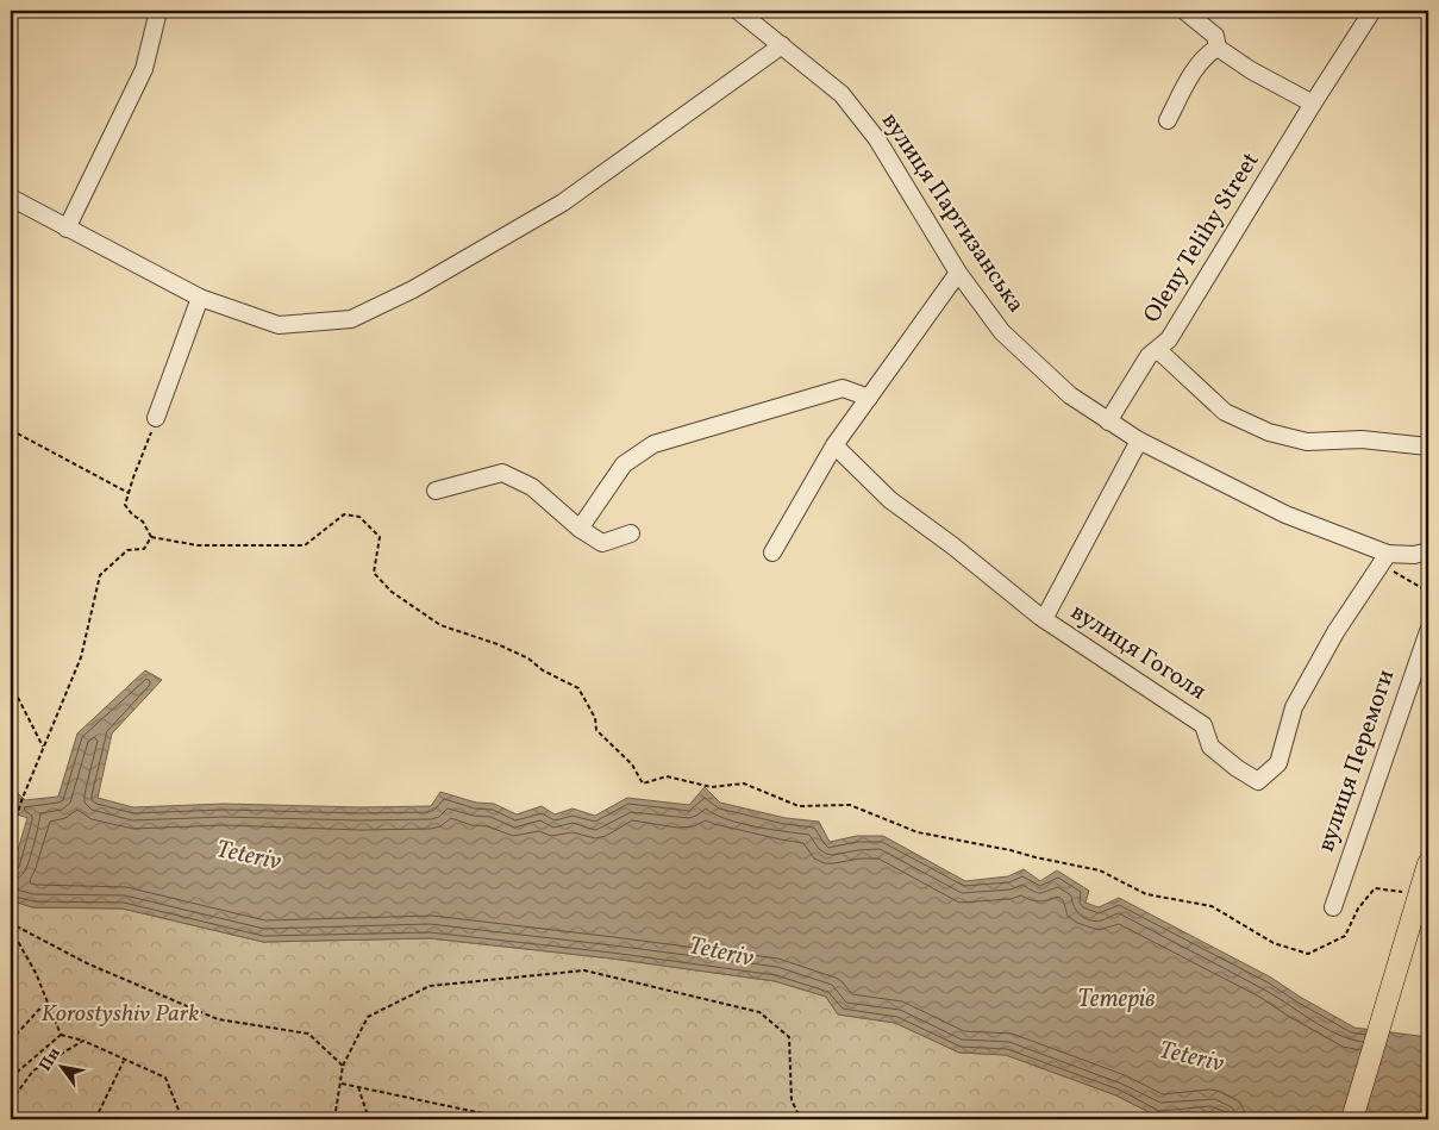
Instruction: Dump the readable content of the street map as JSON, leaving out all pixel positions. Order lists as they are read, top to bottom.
{
  "streets": {
    "street": [
      "вулиця Партизанська",
      "Oleny Telihy Street",
      "вулиця Гоголя",
      "вулиця Перемоги"
    ]
  },
  "crossings": [
    ["вулиця Партизанська", "Oleny Telihy Street"],
    ["вулиця Партизанська", "вулиця Гоголя"]
  ],
  "water": ["Teteriv", "Тетерів"],
  "parks": ["Korostyshiv Park"],
  "north": "top left"
}
